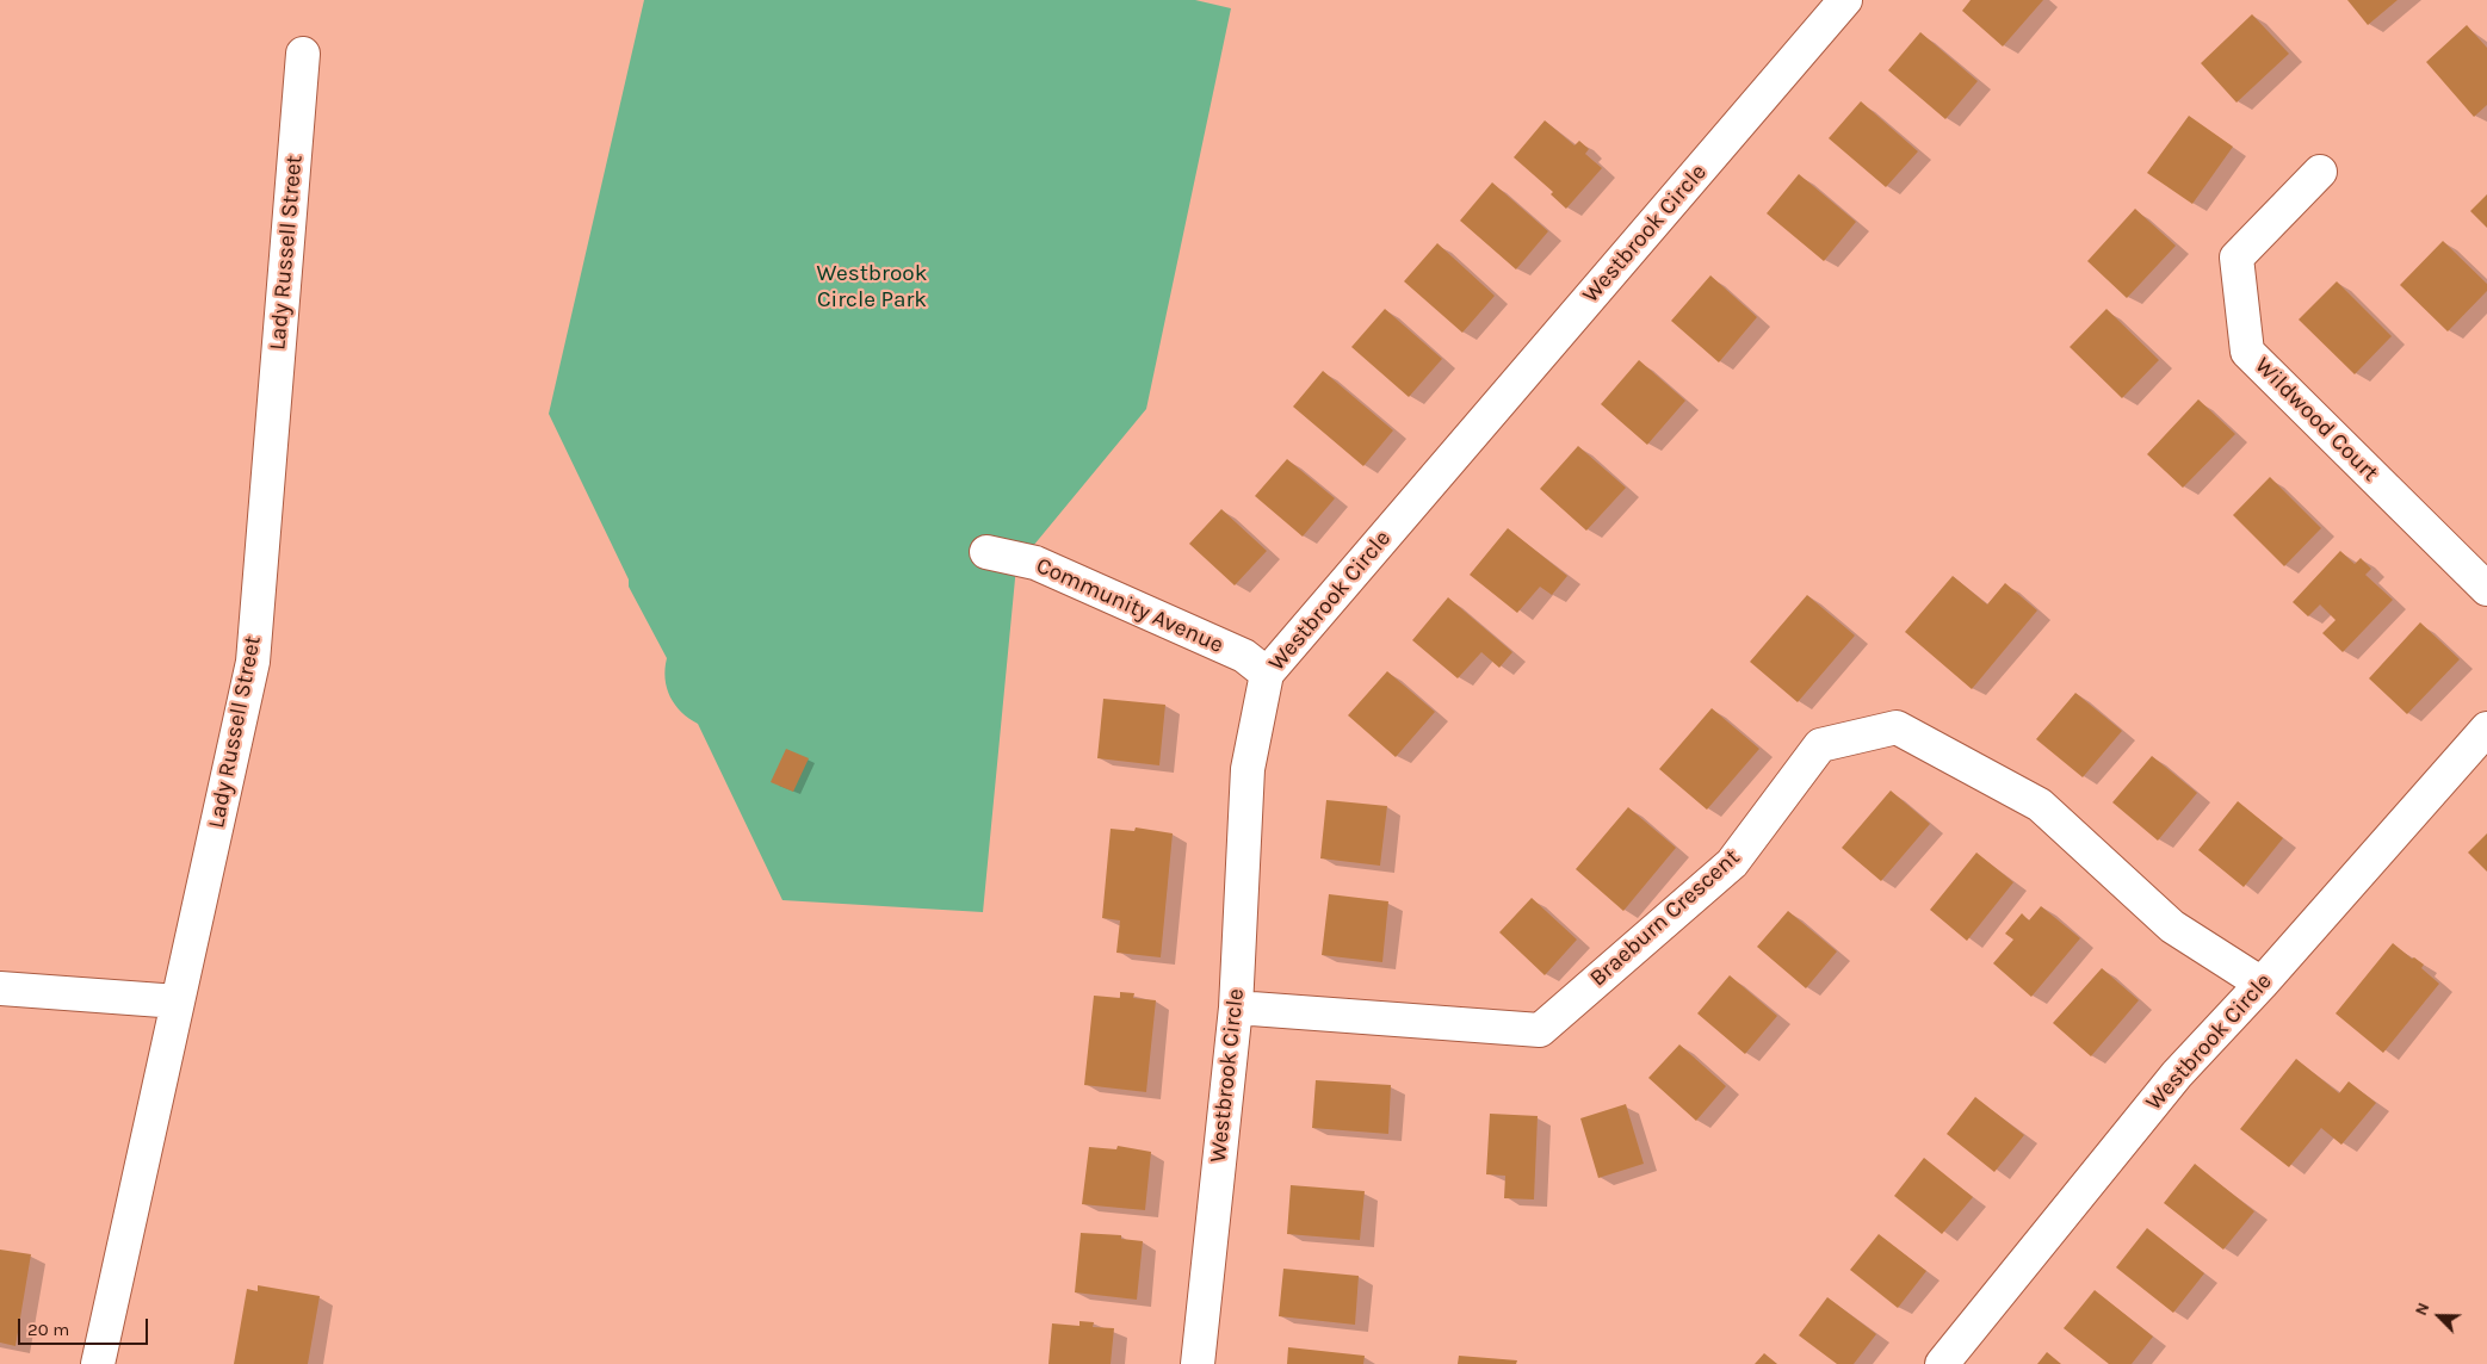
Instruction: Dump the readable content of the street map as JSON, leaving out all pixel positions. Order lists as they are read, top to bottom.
{
  "streets": {
    "street": [
      "Westbrook Circle",
      "Lady Russell Street",
      "Wildwood Court",
      "Community Avenue",
      "Braeburn Crescent"
    ]
  },
  "crossings": [
    ["Westbrook Circle", "Community Avenue"],
    ["Westbrook Circle", "Braeburn Crescent"]
  ],
  "parks": ["Westbrook Circle Park"],
  "scale_bar": "20 m",
  "north": "top left"
}
